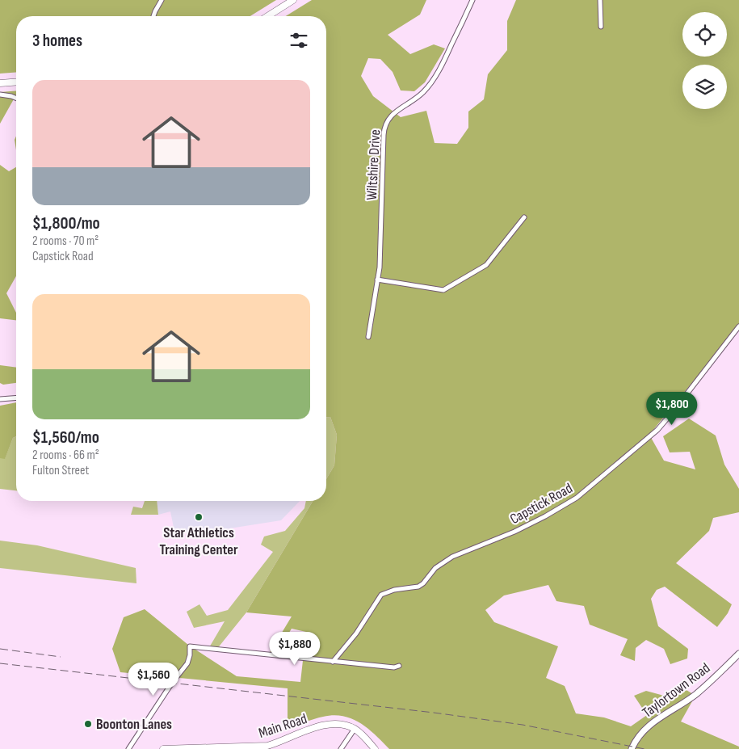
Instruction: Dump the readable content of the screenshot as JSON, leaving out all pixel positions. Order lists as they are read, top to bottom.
{
  "streets": {
    "main road": ["Main Road"],
    "street": ["Wiltshire Drive", "Capstick Road", "Taylortown Road"]
  },
  "places": ["Star Athletics Training Center", "Boonton Lanes"],
  "page": {
    "heading": "3 homes",
    "list": [
      {
        "name": "$1,800/mo",
        "note": "2 rooms · 70 m² · Capstick Road"
      },
      {
        "name": "$1,560/mo",
        "note": "2 rooms · 66 m² · Fulton Street"
      }
    ],
    "price": ["$1,800", "$1,880", "$1,560"]
  }
}
